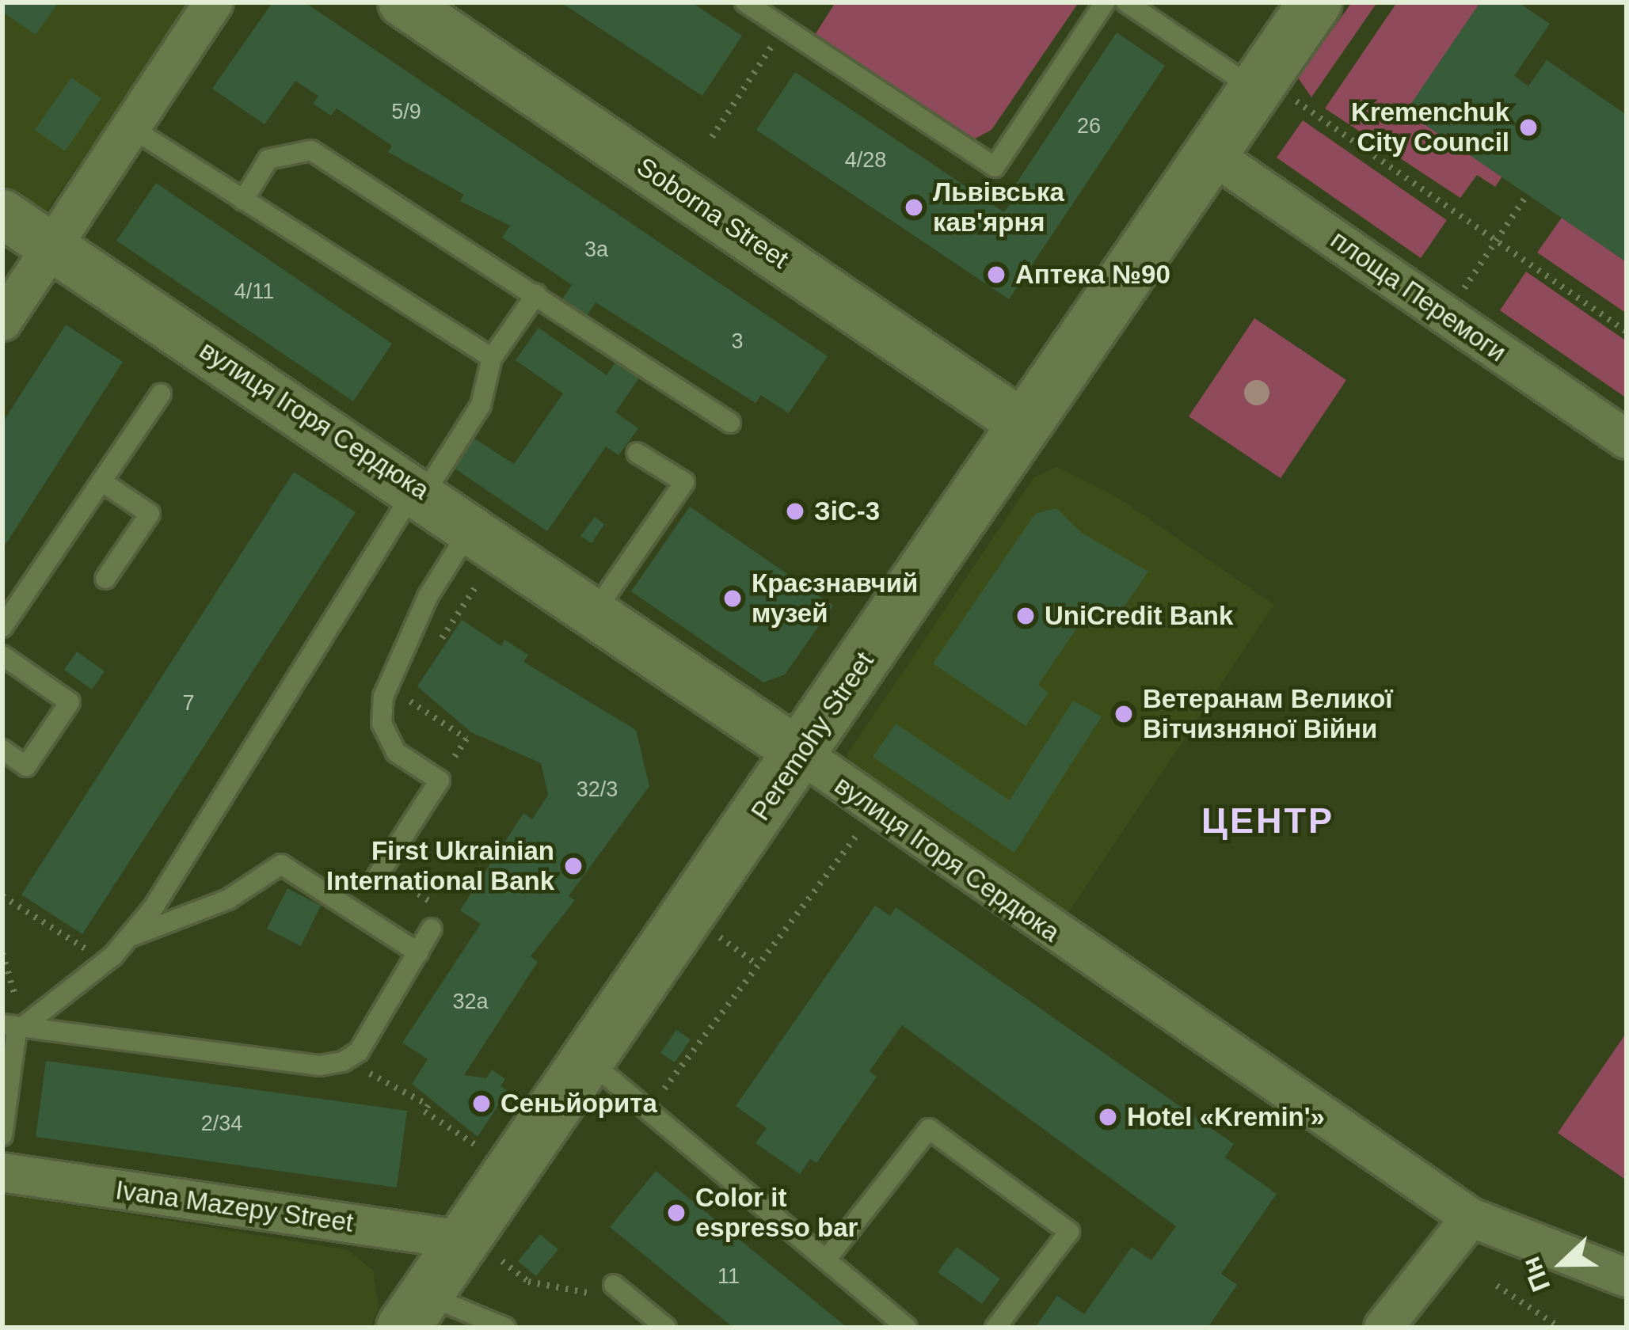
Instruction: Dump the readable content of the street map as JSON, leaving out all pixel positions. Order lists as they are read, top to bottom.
{
  "streets": {
    "main road": ["Peremohy Street"],
    "street": [
      "Soborna Street",
      "площа Перемоги",
      "вулиця Ігоря Сердюка",
      "Ivana Mazepy Street"
    ]
  },
  "crossings": [
    ["Soborna Street", "Peremohy Street"],
    ["площа Перемоги", "Peremohy Street"],
    ["вулиця Ігоря Сердюка", "Peremohy Street"],
    ["Peremohy Street", "Ivana Mazepy Street"]
  ],
  "districts": ["ЦЕНТР"],
  "places": [
    "Kremenchuk City Council",
    "Львiвська кав'ярня",
    "Аптека №90",
    "ЗіС-3",
    "Краєзнавчий музей",
    "UniCredit Bank",
    "Ветеранам Великої Вітчизняної Війни",
    "First Ukrainian International Bank",
    "Сеньйорита",
    "Hotel «Kremin'»",
    "Color it espresso bar"
  ],
  "house_numbers": [
    "5/9",
    "26",
    "4/28",
    "3а",
    "4/11",
    "3",
    "7",
    "32/3",
    "32а",
    "2/34",
    "11"
  ],
  "north": "left"
}
